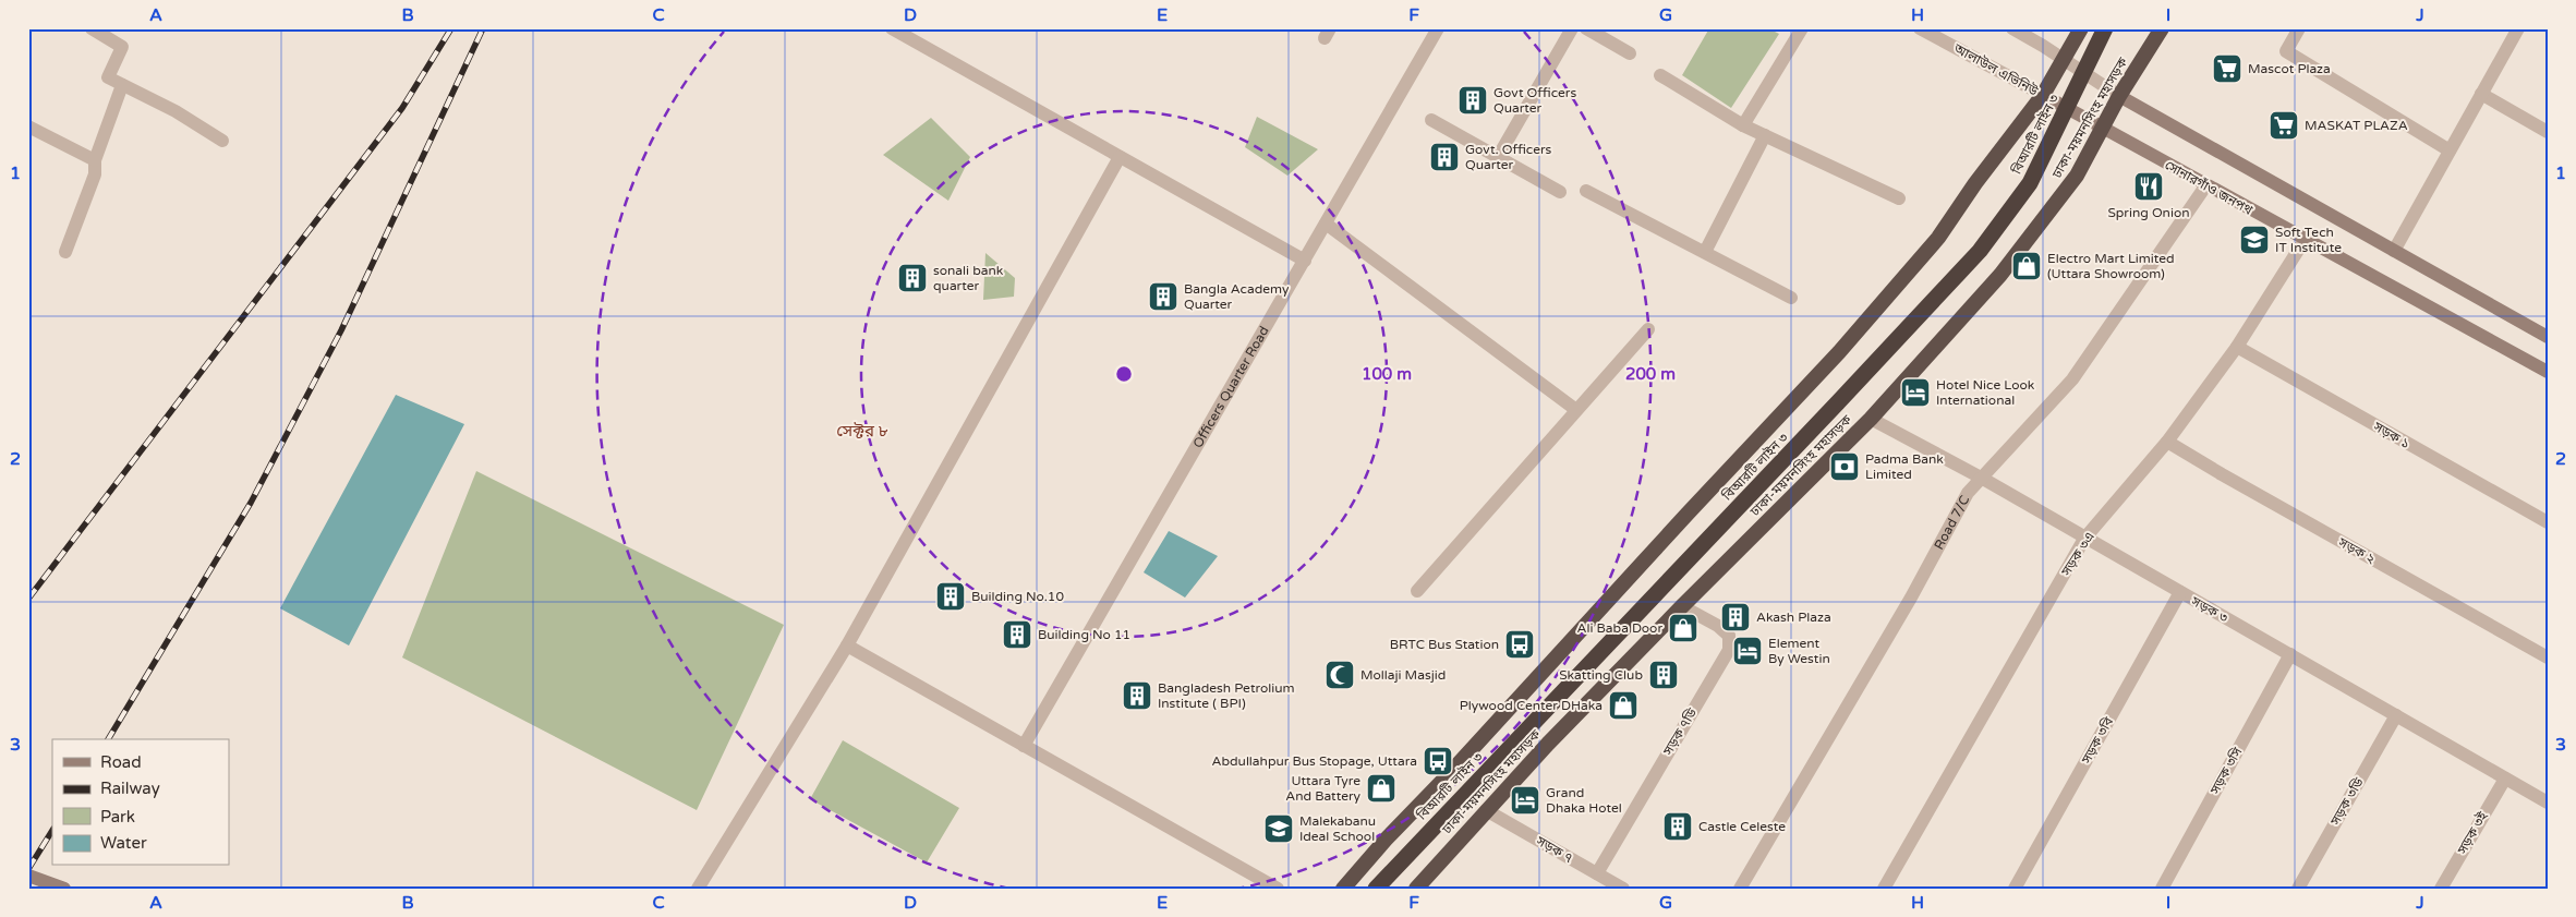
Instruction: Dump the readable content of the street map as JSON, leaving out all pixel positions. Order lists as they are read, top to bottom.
{
  "streets": {
    "highway": ["ঢাকা-ময়মনসিংহ মহাসড়ক", "বিআরটি লাইন ৩"],
    "main road": ["সোনারগাঁও জনপথ"],
    "street": [
      "আলাউল এভিনিউ",
      "Officers Quarter Road",
      "সড়ক ১",
      "Road 7/C",
      "সড়ক ২",
      "সড়ক ৩এ",
      "সড়ক ৩",
      "সড়ক ৭ডি",
      "সড়ক ৩বি",
      "সড়ক ৩সি",
      "সড়ক ৩ডি",
      "সড়ক ৩ই",
      "সড়ক ৭"
    ]
  },
  "crossings": [
    ["আলাউল এভিনিউ", "সোনারগাঁও জনপথ"],
    ["ঢাকা-ময়মনসিংহ মহাসড়ক", "সোনারগাঁও জনপথ"],
    ["ঢাকা-ময়মনসিংহ মহাসড়ক", "সড়ক ৩"],
    ["ঢাকা-ময়মনসিংহ মহাসড়ক", "সড়ক ৭ডি"],
    ["ঢাকা-ময়মনসিংহ মহাসড়ক", "সড়ক ৭"],
    ["বিআরটি লাইন ৩", "সোনারগাঁও জনপথ"],
    ["সোনারগাঁও জনপথ", "Road 7/C"],
    ["সোনারগাঁও জনপথ", "সড়ক ৩এ"],
    ["সড়ক ১", "সড়ক ৩এ"],
    ["Road 7/C", "সড়ক ৩"],
    ["সড়ক ২", "সড়ক ৩এ"],
    ["সড়ক ৩এ", "সড়ক ৩"],
    ["সড়ক ৩", "সড়ক ৩বি"],
    ["সড়ক ৩", "সড়ক ৩সি"],
    ["সড়ক ৩", "সড়ক ৩ডি"],
    ["সড়ক ৩", "সড়ক ৩ই"],
    ["সড়ক ৭ডি", "সড়ক ৭"]
  ],
  "districts": ["সেক্টর ৮"],
  "places": {
    "supermarket": ["Mascot Plaza", "MASKAT PLAZA"],
    "building": [
      "Govt Officers Quarter",
      "Govt. Officers Quarter",
      "sonali bank quarter",
      "Bangla Academy Quarter",
      "Building No.10",
      "Akash Plaza",
      "Building No 11",
      "Skatting Club",
      "Bangladesh Petrolium Institute ( BPI)",
      "Castle Celeste"
    ],
    "restaurant": ["Spring Onion"],
    "school or university": ["Soft Tech IT Institute", "Malekabanu Ideal School"],
    "shop": [
      "Electro Mart Limited (Uttara Showroom)",
      "Ali Baba Door",
      "Plywood Center DHaka",
      "Uttara Tyre And Battery"
    ],
    "hotel": ["Hotel Nice Look International", "Element By Westin", "Grand Dhaka Hotel"],
    "bank": ["Padma Bank Limited"],
    "bus stop": ["BRTC Bus Station", "Abdullahpur Bus Stopage, Uttara"],
    "mosque": ["Mollaji Masjid"]
  },
  "legend": [
    "Road",
    "Railway",
    "Park",
    "Water"
  ],
  "grid": {
    "columns": [
      "A",
      "B",
      "C",
      "D",
      "E",
      "F",
      "G",
      "H",
      "I",
      "J"
    ],
    "rows": ["1", "2", "3"]
  },
  "rings": ["100 m", "200 m"]
}
